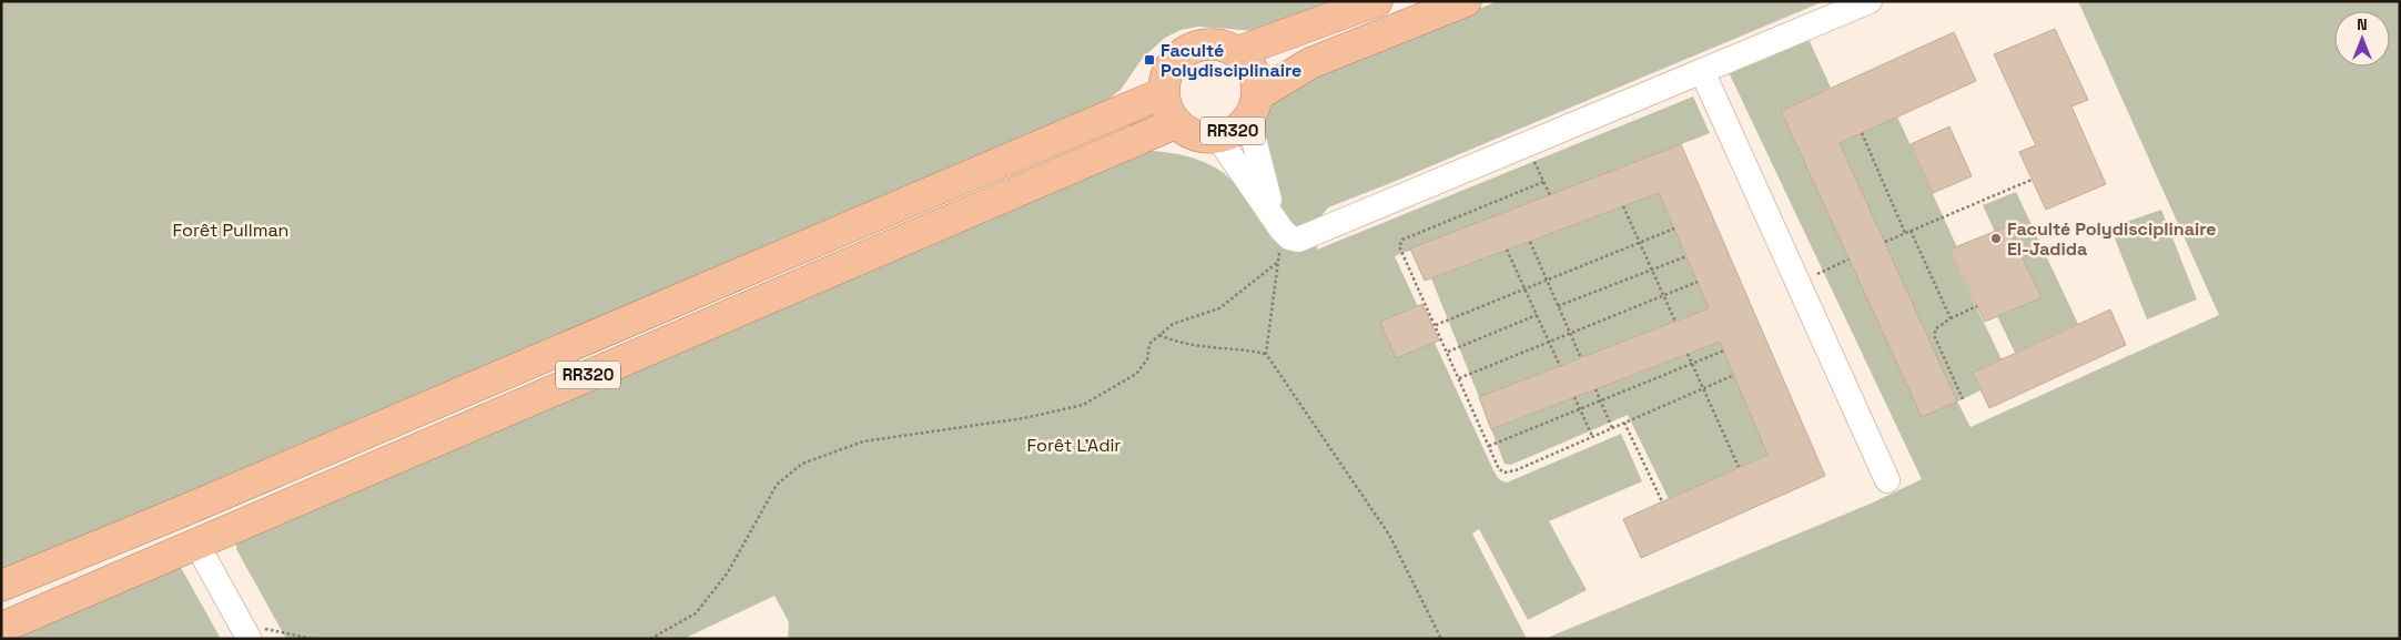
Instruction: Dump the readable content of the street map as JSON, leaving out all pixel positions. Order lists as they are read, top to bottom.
{
  "streets": {
    "highway": ["RR320"]
  },
  "parks": ["Forêt Pullman", "Forêt L'Adir"],
  "places": {
    "transit": ["Faculté Polydisciplinaire"],
    "other": ["Faculté Polydisciplinaire El-Jadida"]
  },
  "north": "top"
}
